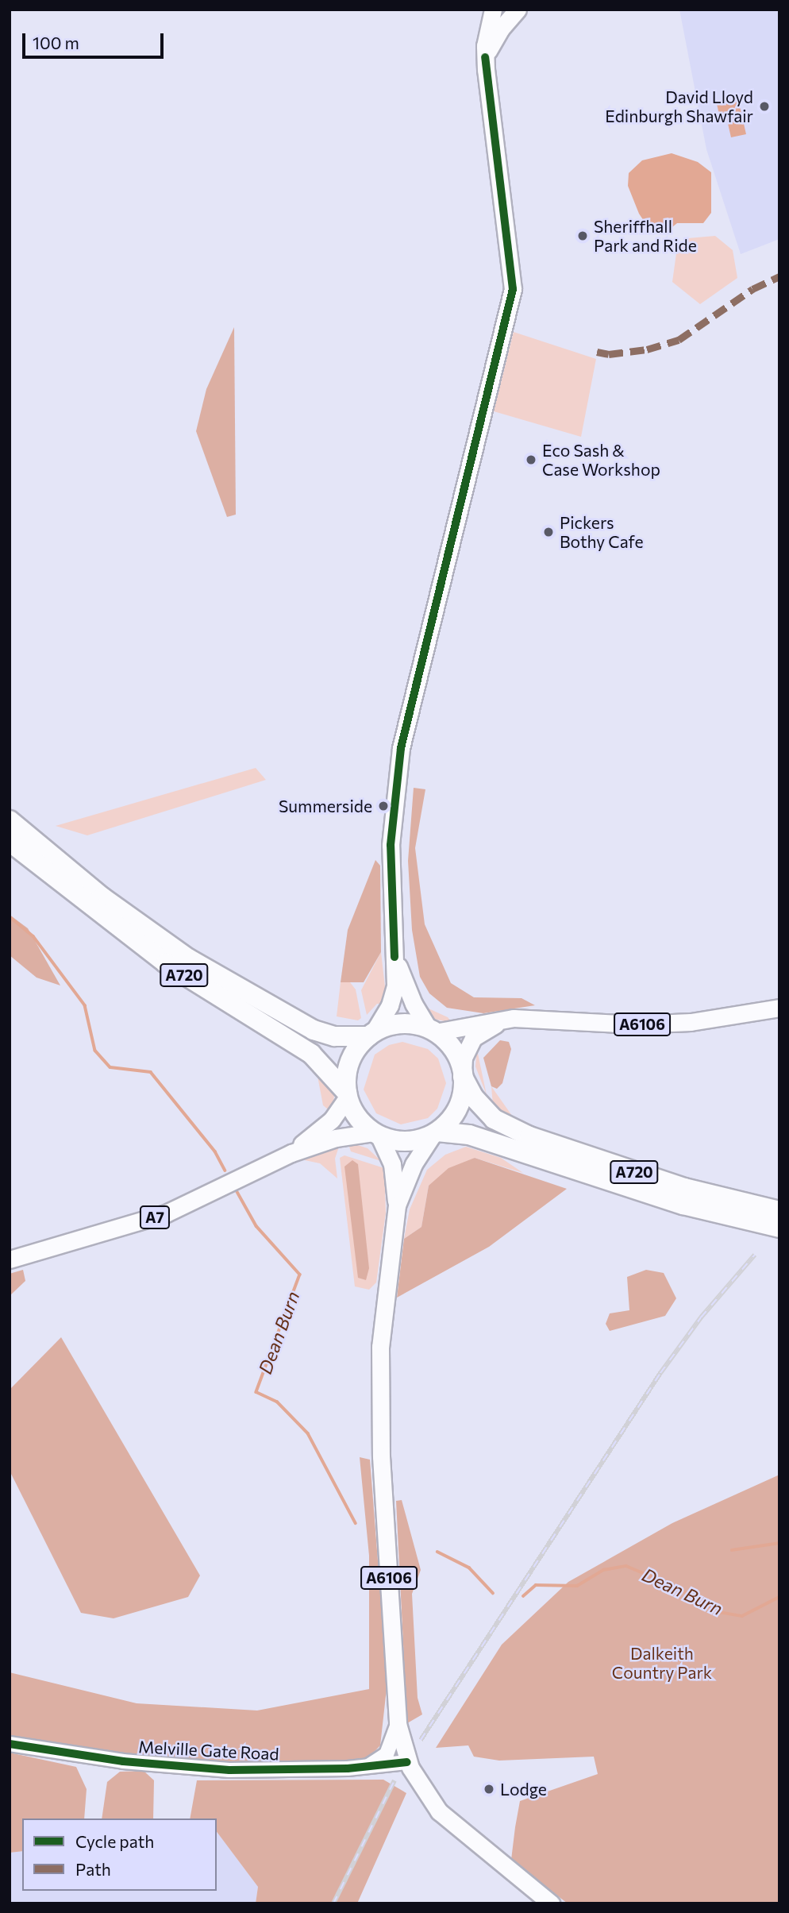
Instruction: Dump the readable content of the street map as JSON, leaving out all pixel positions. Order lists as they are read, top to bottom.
{
  "streets": {
    "highway": ["A720"],
    "main road": ["A6106", "A7"],
    "street": ["Melville Gate Road"]
  },
  "crossings": [
    ["A720", "A6106"],
    ["A720", "A7"],
    ["A6106", "A7"],
    ["A6106", "Melville Gate Road"]
  ],
  "water": ["Dean Burn"],
  "parks": ["Dalkeith Country Park"],
  "places": [
    "David Lloyd Edinburgh Shawfair",
    "Sheriffhall Park and Ride",
    "Eco Sash & Case Workshop",
    "Pickers Bothy Cafe",
    "Summerside",
    "Lodge"
  ],
  "legend": ["Cycle path", "Path"],
  "scale_bar": "100 m"
}
